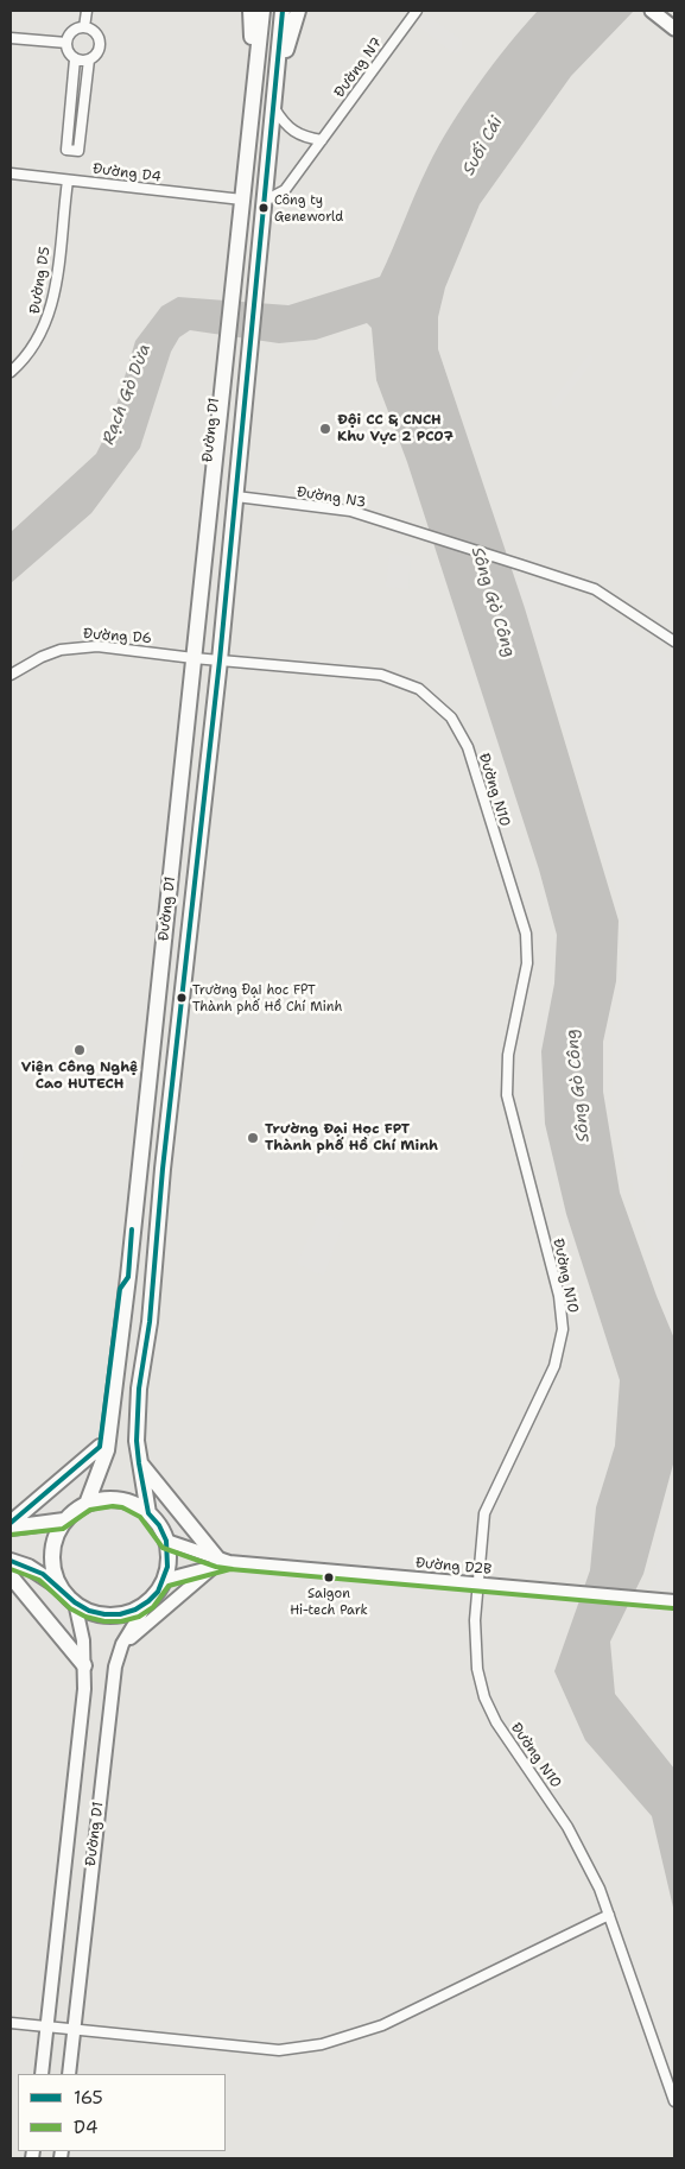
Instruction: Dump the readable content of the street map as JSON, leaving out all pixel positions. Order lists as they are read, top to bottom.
{
  "streets": {
    "main road": ["Đường D1"],
    "street": [
      "Đường N7",
      "Đường D4",
      "Đường D5",
      "Đường N3",
      "Đường D6",
      "Đường N10",
      "Đường D2B"
    ]
  },
  "crossings": [
    ["Đường N7", "Đường D1"],
    ["Đường D4", "Đường D5"],
    ["Đường D4", "Đường D1"],
    ["Đường D1", "Đường N3"],
    ["Đường D1", "Đường D6"],
    ["Đường D1", "Đường N10"],
    ["Đường D1", "Đường D2B"],
    ["Đường D6", "Đường N10"],
    ["Đường N10", "Đường D2B"]
  ],
  "water": ["Suối Cái", "Rạch Gò Dừa", "Sông Gò Công"],
  "places": [
    "Công ty Geneworld",
    "Đội CC & CNCH Khu Vực 2 PC07",
    "Trường Đại học FPT Thành phố Hồ Chí Minh",
    "Viện Công Nghệ Cao HUTECH",
    "Trường Đại Học FPT Thành phố Hồ Chí Minh",
    "Saigon Hi-tech Park"
  ],
  "lines": ["transit line 165", "transit line D4"],
  "legend": ["165", "D4"]
}
